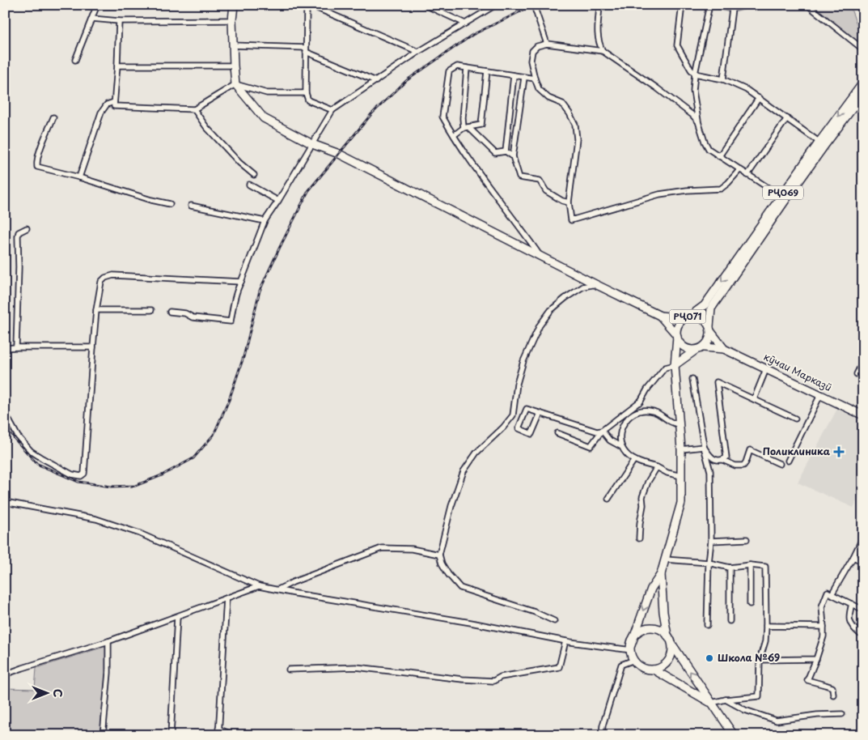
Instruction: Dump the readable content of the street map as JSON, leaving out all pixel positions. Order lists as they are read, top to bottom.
{
  "streets": {
    "main road": ["РҶ069", "РҶ071", "кӯчаи Марказӣ"]
  },
  "crossings": [
    ["РҶ069", "РҶ071"]
  ],
  "places": {
    "health": ["Поликлиника"],
    "other": ["Школа №69"]
  },
  "north": "right"
}
